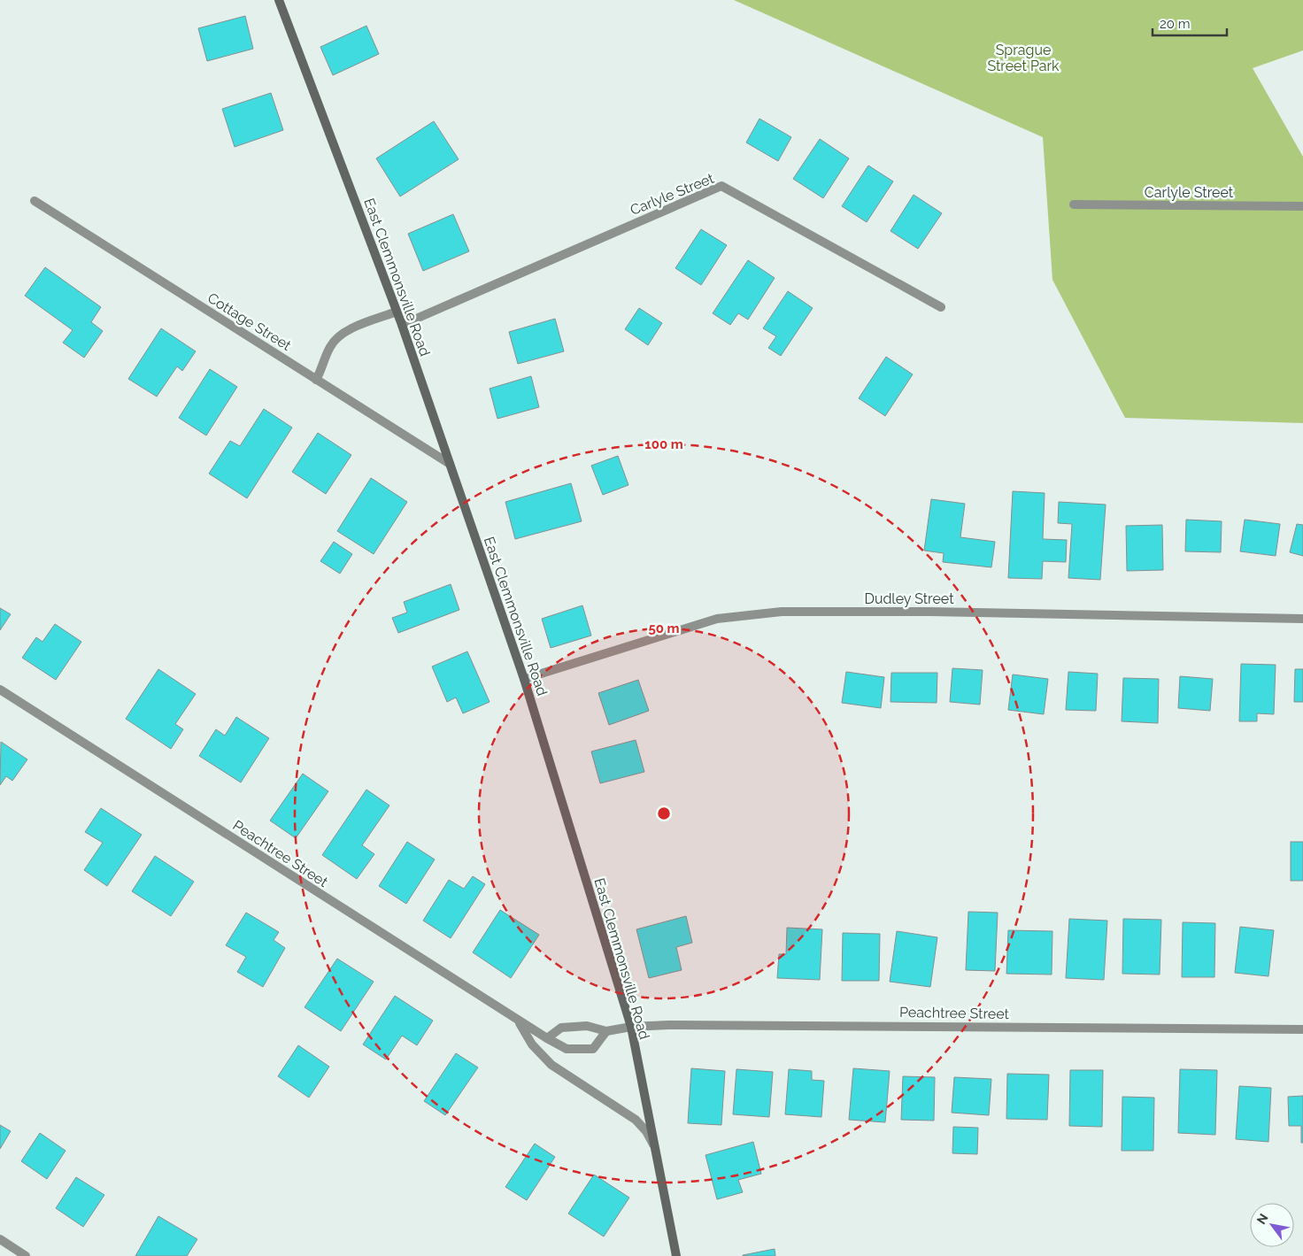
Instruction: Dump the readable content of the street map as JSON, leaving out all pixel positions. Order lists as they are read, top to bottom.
{
  "streets": {
    "main road": ["East Clemmonsville Road"],
    "street": [
      "Carlyle Street",
      "Cottage Street",
      "Dudley Street",
      "Peachtree Street"
    ]
  },
  "crossings": [
    ["Carlyle Street", "East Clemmonsville Road"],
    ["East Clemmonsville Road", "Cottage Street"],
    ["East Clemmonsville Road", "Dudley Street"],
    ["East Clemmonsville Road", "Peachtree Street"]
  ],
  "parks": ["Sprague Street Park"],
  "scale_bar": "20 m",
  "north": "top left",
  "rings": ["100 m", "50 m"]
}
